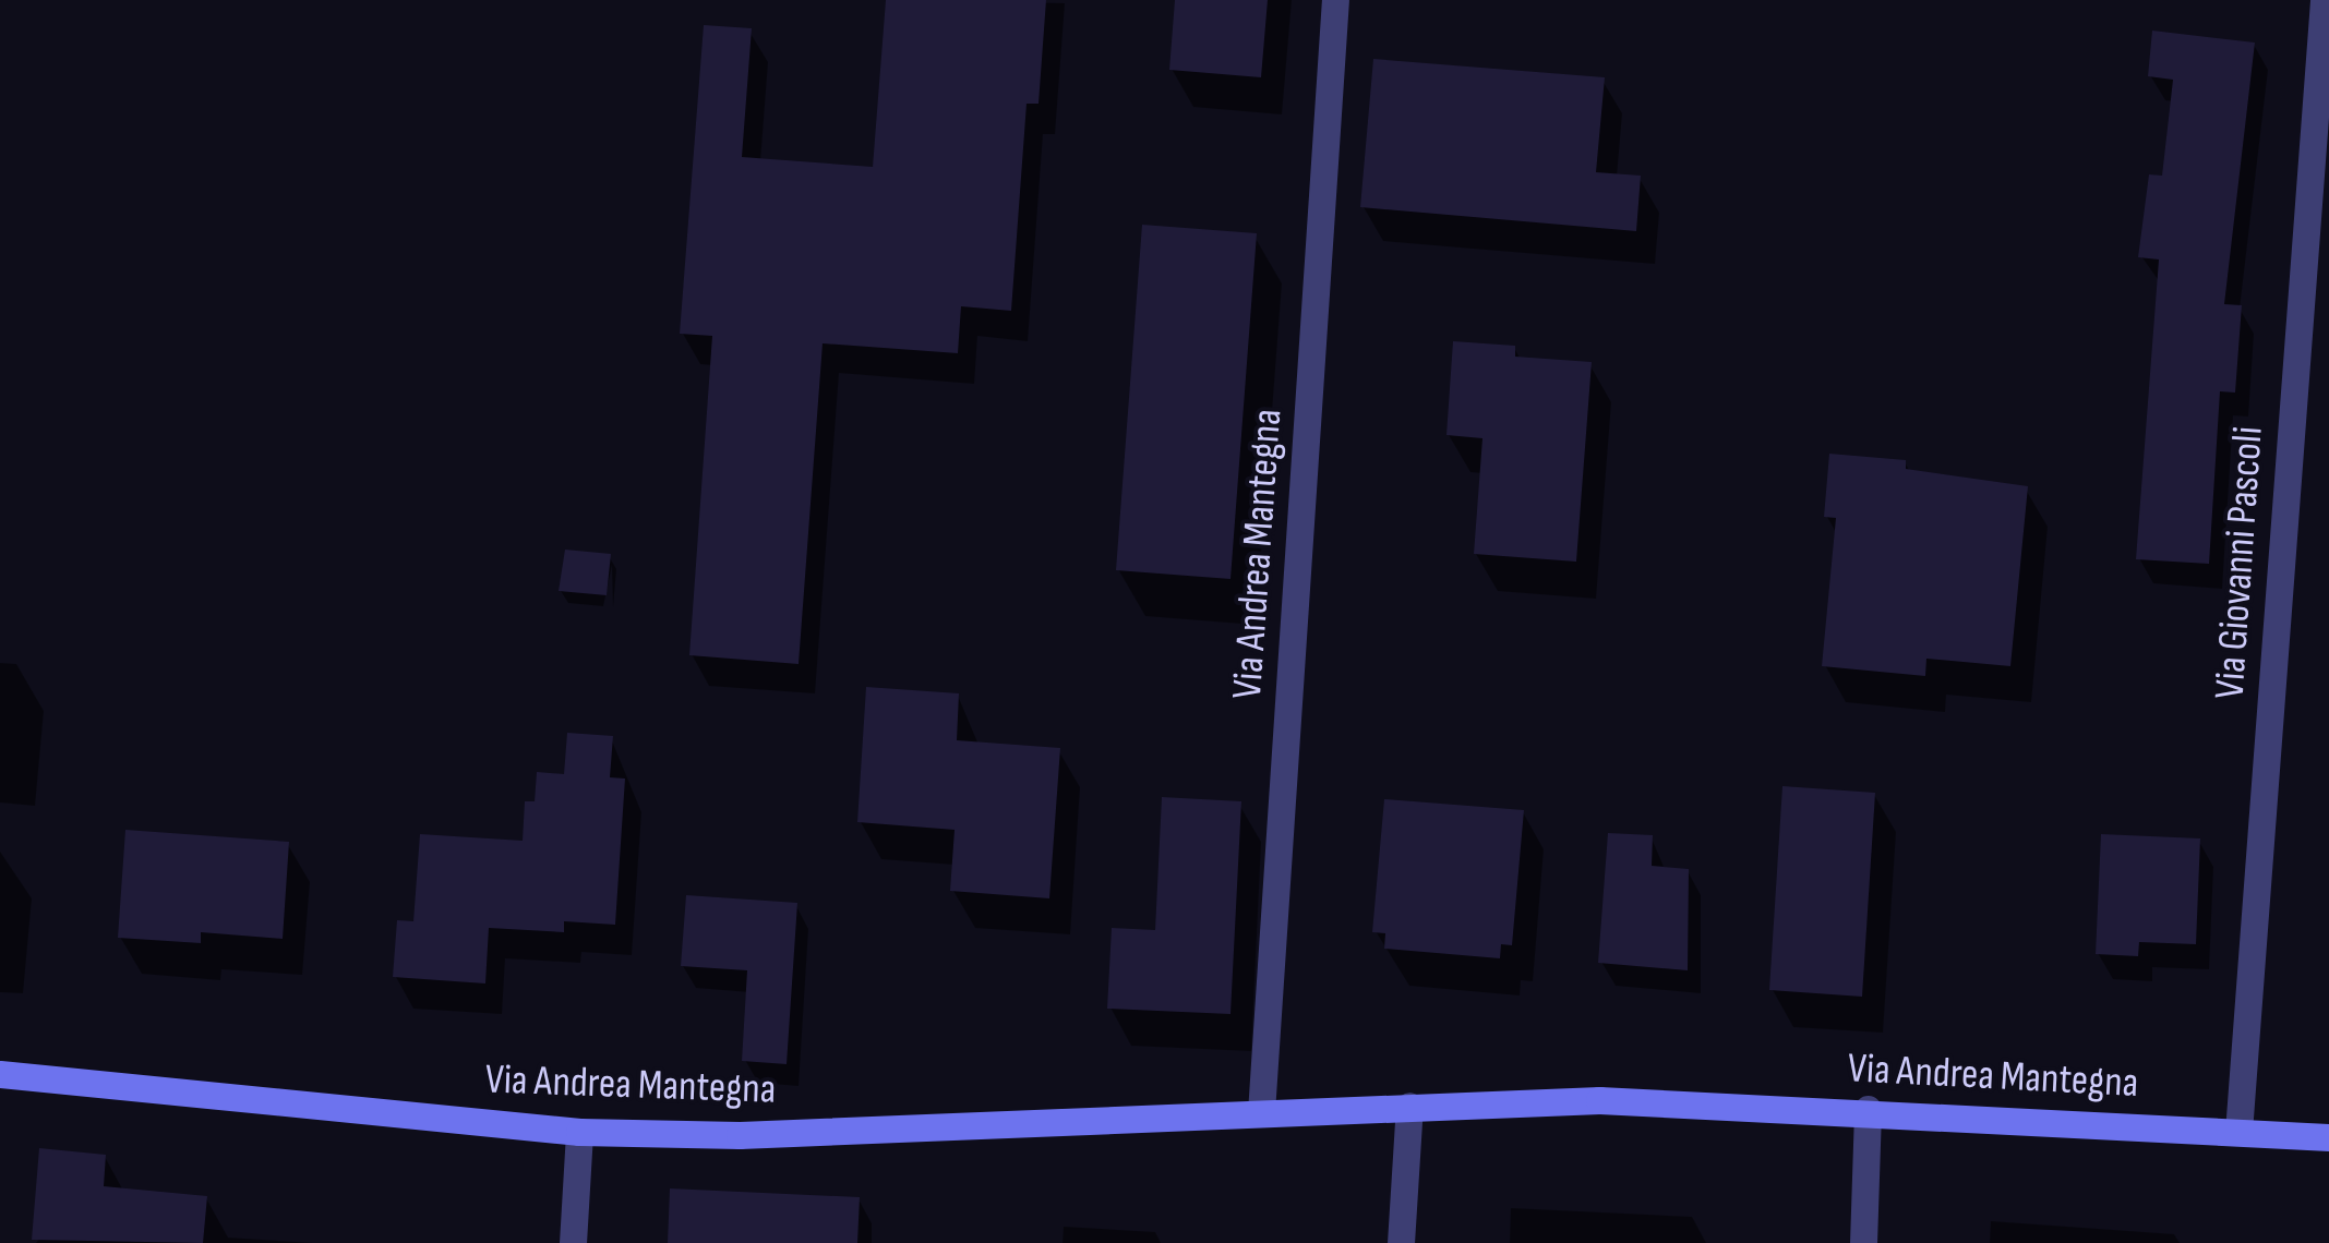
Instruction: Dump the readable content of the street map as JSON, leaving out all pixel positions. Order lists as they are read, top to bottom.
{
  "streets": {
    "main road": ["Via Andrea Mantegna"],
    "street": ["Via Giovanni Pascoli"]
  },
  "crossings": [
    ["Via Andrea Mantegna", "Via Giovanni Pascoli"]
  ]
}
